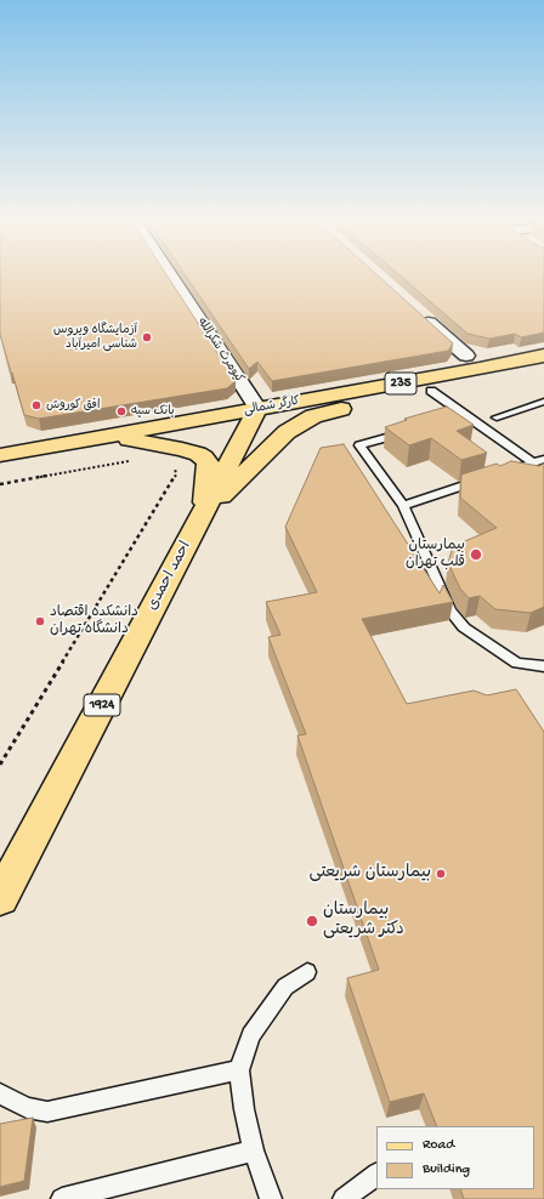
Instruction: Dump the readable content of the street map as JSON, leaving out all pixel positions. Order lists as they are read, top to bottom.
{
  "streets": {
    "main road": [
      "235",
      "کارگر شمالی",
      "احمد احمدی",
      "1924"
    ],
    "street": ["کیومرث شکرالله"]
  },
  "crossings": [
    ["کیومرث شکرالله", "کارگر شمالی"],
    ["کیومرث شکرالله", "احمد احمدی"],
    ["کارگر شمالی", "احمد احمدی"]
  ],
  "places": [
    "آزمایشگاه ویروس شناسی امیرآباد",
    "افق کوروش",
    "بانک سپه",
    "بیمارستان قلب تهران",
    "دانشکده اقتصاد دانشگاه تهران",
    "بیمارستان شریعتی",
    "بیمارستان دکتر شریعتی"
  ],
  "legend": ["Road", "Building"]
}
